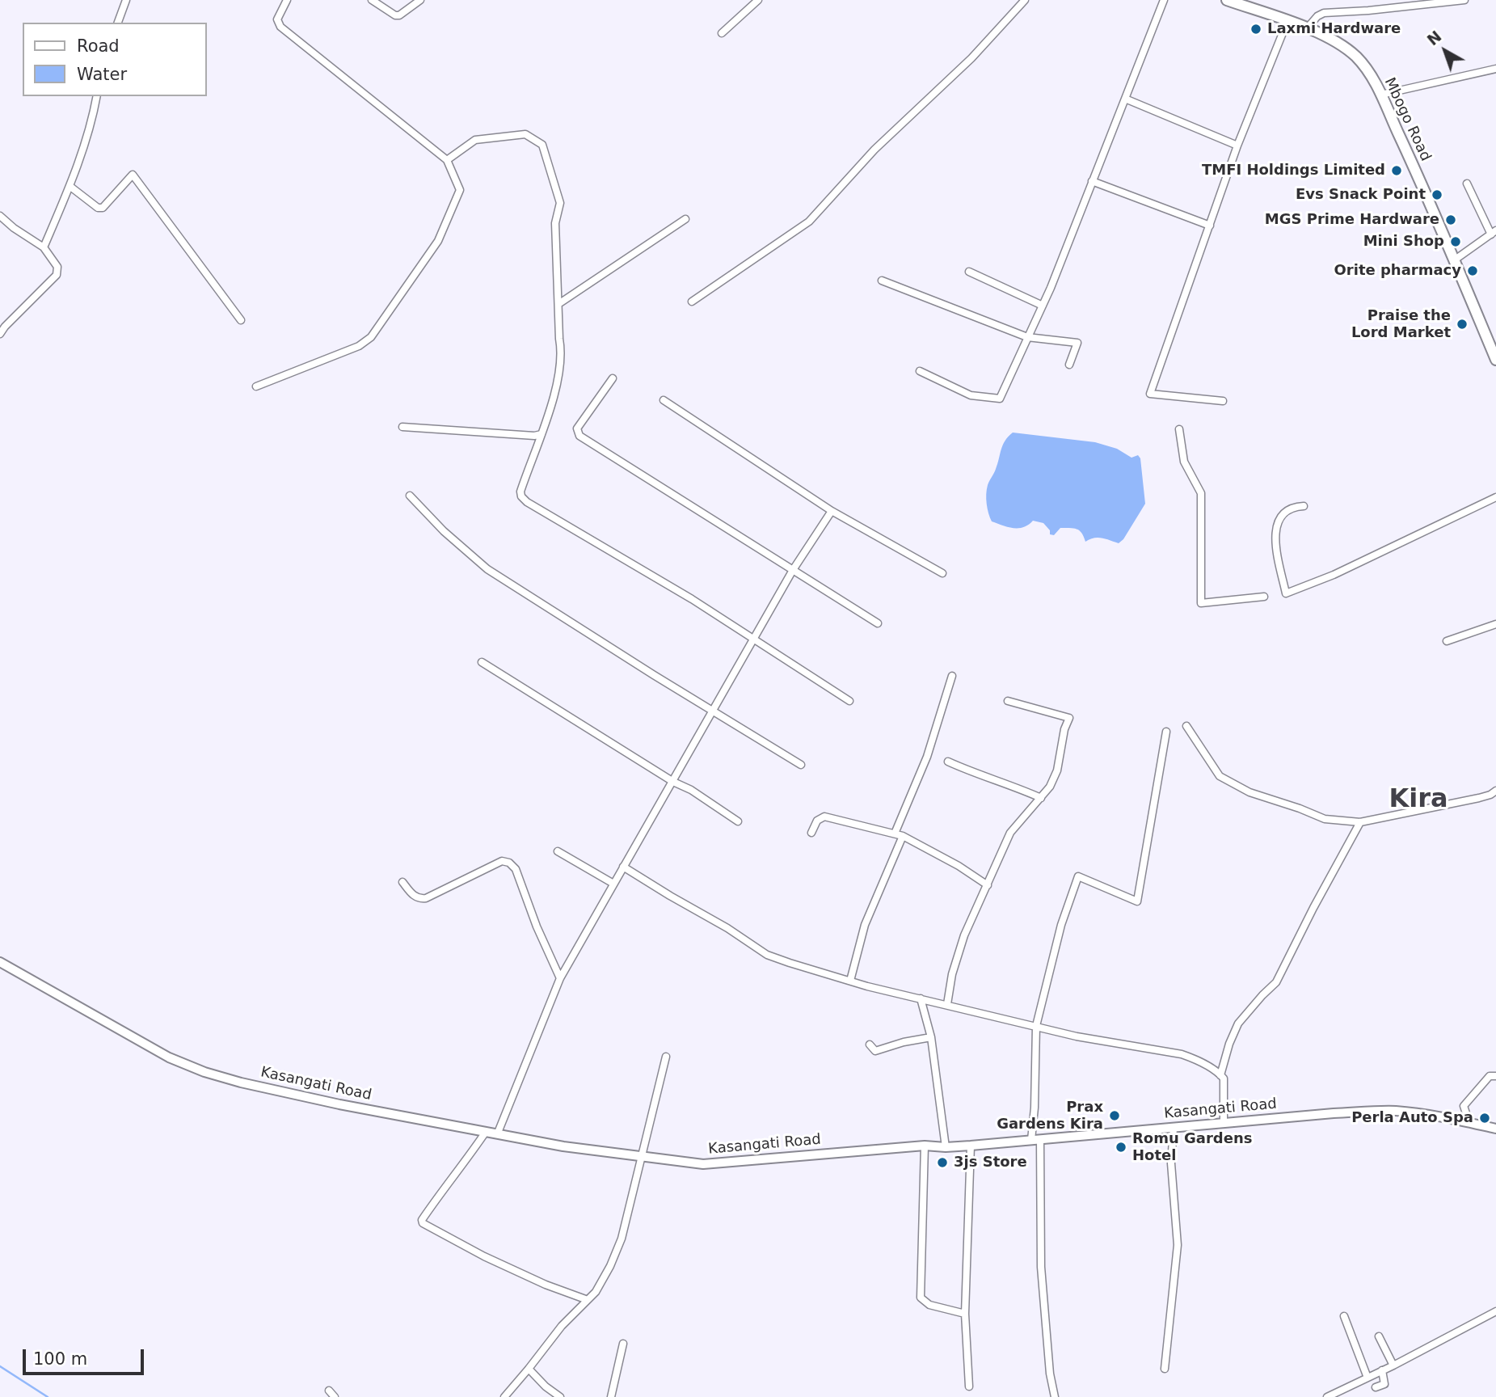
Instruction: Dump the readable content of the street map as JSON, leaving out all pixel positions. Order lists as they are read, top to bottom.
{
  "streets": {
    "main road": ["Mbogo Road"],
    "street": ["Kasangati Road"]
  },
  "districts": ["Kira"],
  "places": [
    "Laxmi Hardware",
    "TMFI Holdings Limited",
    "Evs Snack Point",
    "MGS Prime Hardware",
    "Mini Shop",
    "Orite pharmacy",
    "Praise the Lord Market",
    "Prax Gardens Kira",
    "Perla Auto Spa",
    "Romu Gardens Hotel",
    "3js Store"
  ],
  "legend": ["Road", "Water"],
  "scale_bar": "100 m",
  "north": "top left"
}
